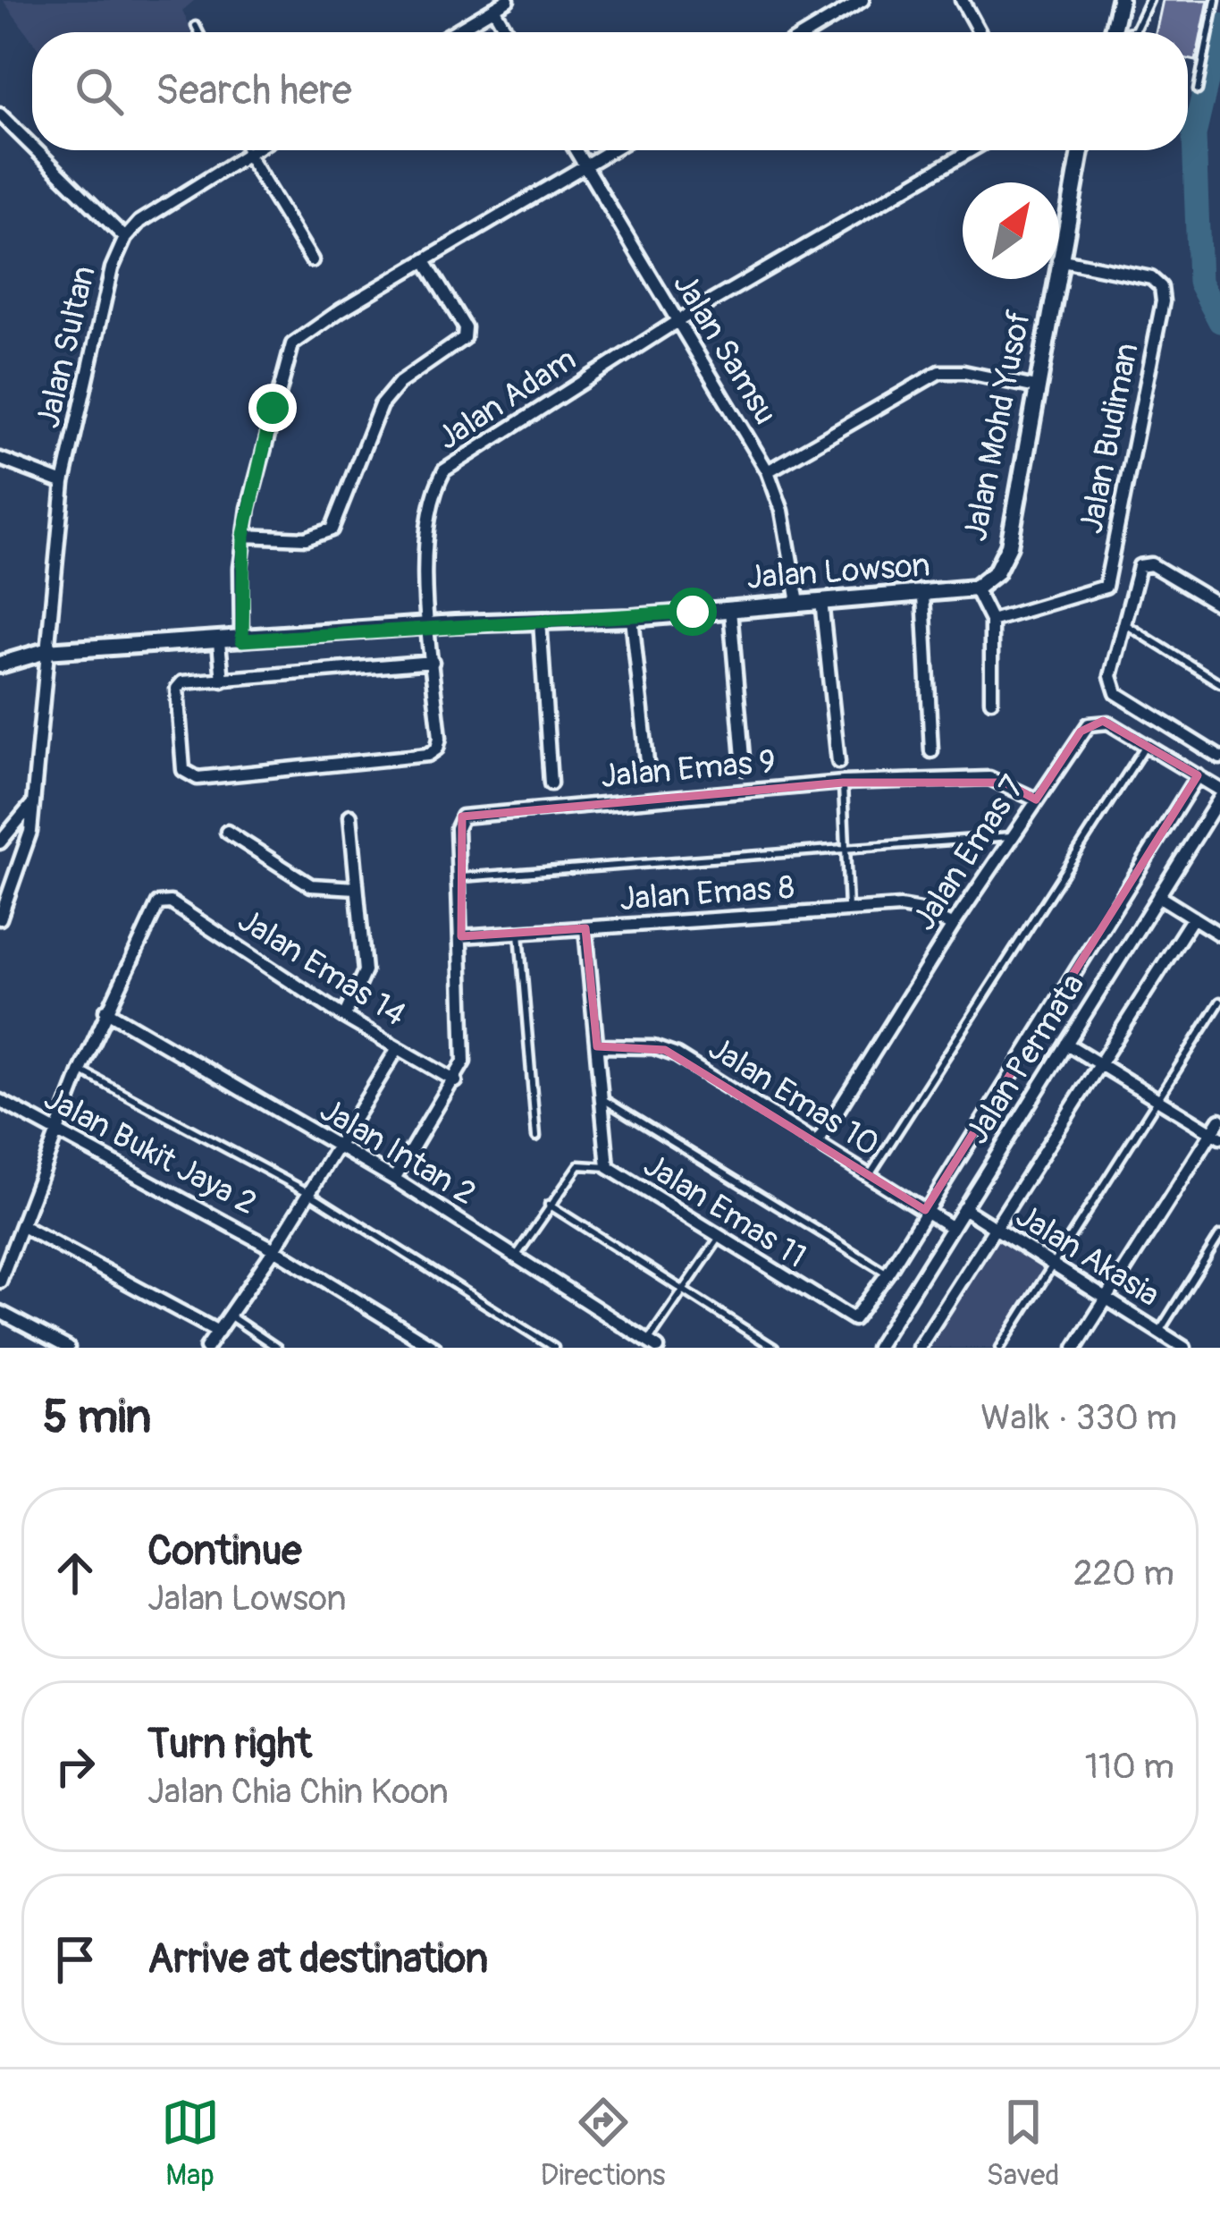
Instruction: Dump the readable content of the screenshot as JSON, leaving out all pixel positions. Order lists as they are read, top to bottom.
{
  "streets": {
    "street": [
      "Jalan Sultan",
      "Jalan Samsu",
      "Jalan Adam",
      "Jalan Mohd Yusof",
      "Jalan Budiman",
      "Jalan Lowson",
      "Jalan Emas 9",
      "Jalan Emas 7",
      "Jalan Emas 8",
      "Jalan Emas 14",
      "Jalan Permata",
      "Jalan Emas 10",
      "Jalan Bukit Jaya 2",
      "Jalan Intan 2",
      "Jalan Emas 11",
      "Jalan Akasia"
    ]
  },
  "crossings": [
    ["Jalan Sultan", "Jalan Lowson"],
    ["Jalan Samsu", "Jalan Adam"],
    ["Jalan Samsu", "Jalan Lowson"],
    ["Jalan Adam", "Jalan Lowson"],
    ["Jalan Mohd Yusof", "Jalan Lowson"],
    ["Jalan Emas 9", "Jalan Emas 7"],
    ["Jalan Emas 9", "Jalan Emas 8"],
    ["Jalan Emas 9", "Jalan Emas 14"],
    ["Jalan Emas 7", "Jalan Emas 8"],
    ["Jalan Emas 7", "Jalan Permata"],
    ["Jalan Emas 7", "Jalan Emas 10"],
    ["Jalan Emas 7", "Jalan Emas 11"],
    ["Jalan Emas 8", "Jalan Emas 11"],
    ["Jalan Emas 14", "Jalan Intan 2"],
    ["Jalan Permata", "Jalan Emas 10"],
    ["Jalan Permata", "Jalan Akasia"],
    ["Jalan Emas 10", "Jalan Emas 11"]
  ],
  "north": "top right",
  "page": {
    "search": "Search here",
    "heading": ["5 min", "Walk · 330 m"],
    "list": [
      ["Continue", "Jalan Lowson", "220 m"],
      ["Turn right", "Jalan Chia Chin Koon", "110 m"],
      "Arrive at destination"
    ],
    "nav": ["Map", "Directions", "Saved"]
  }
}
